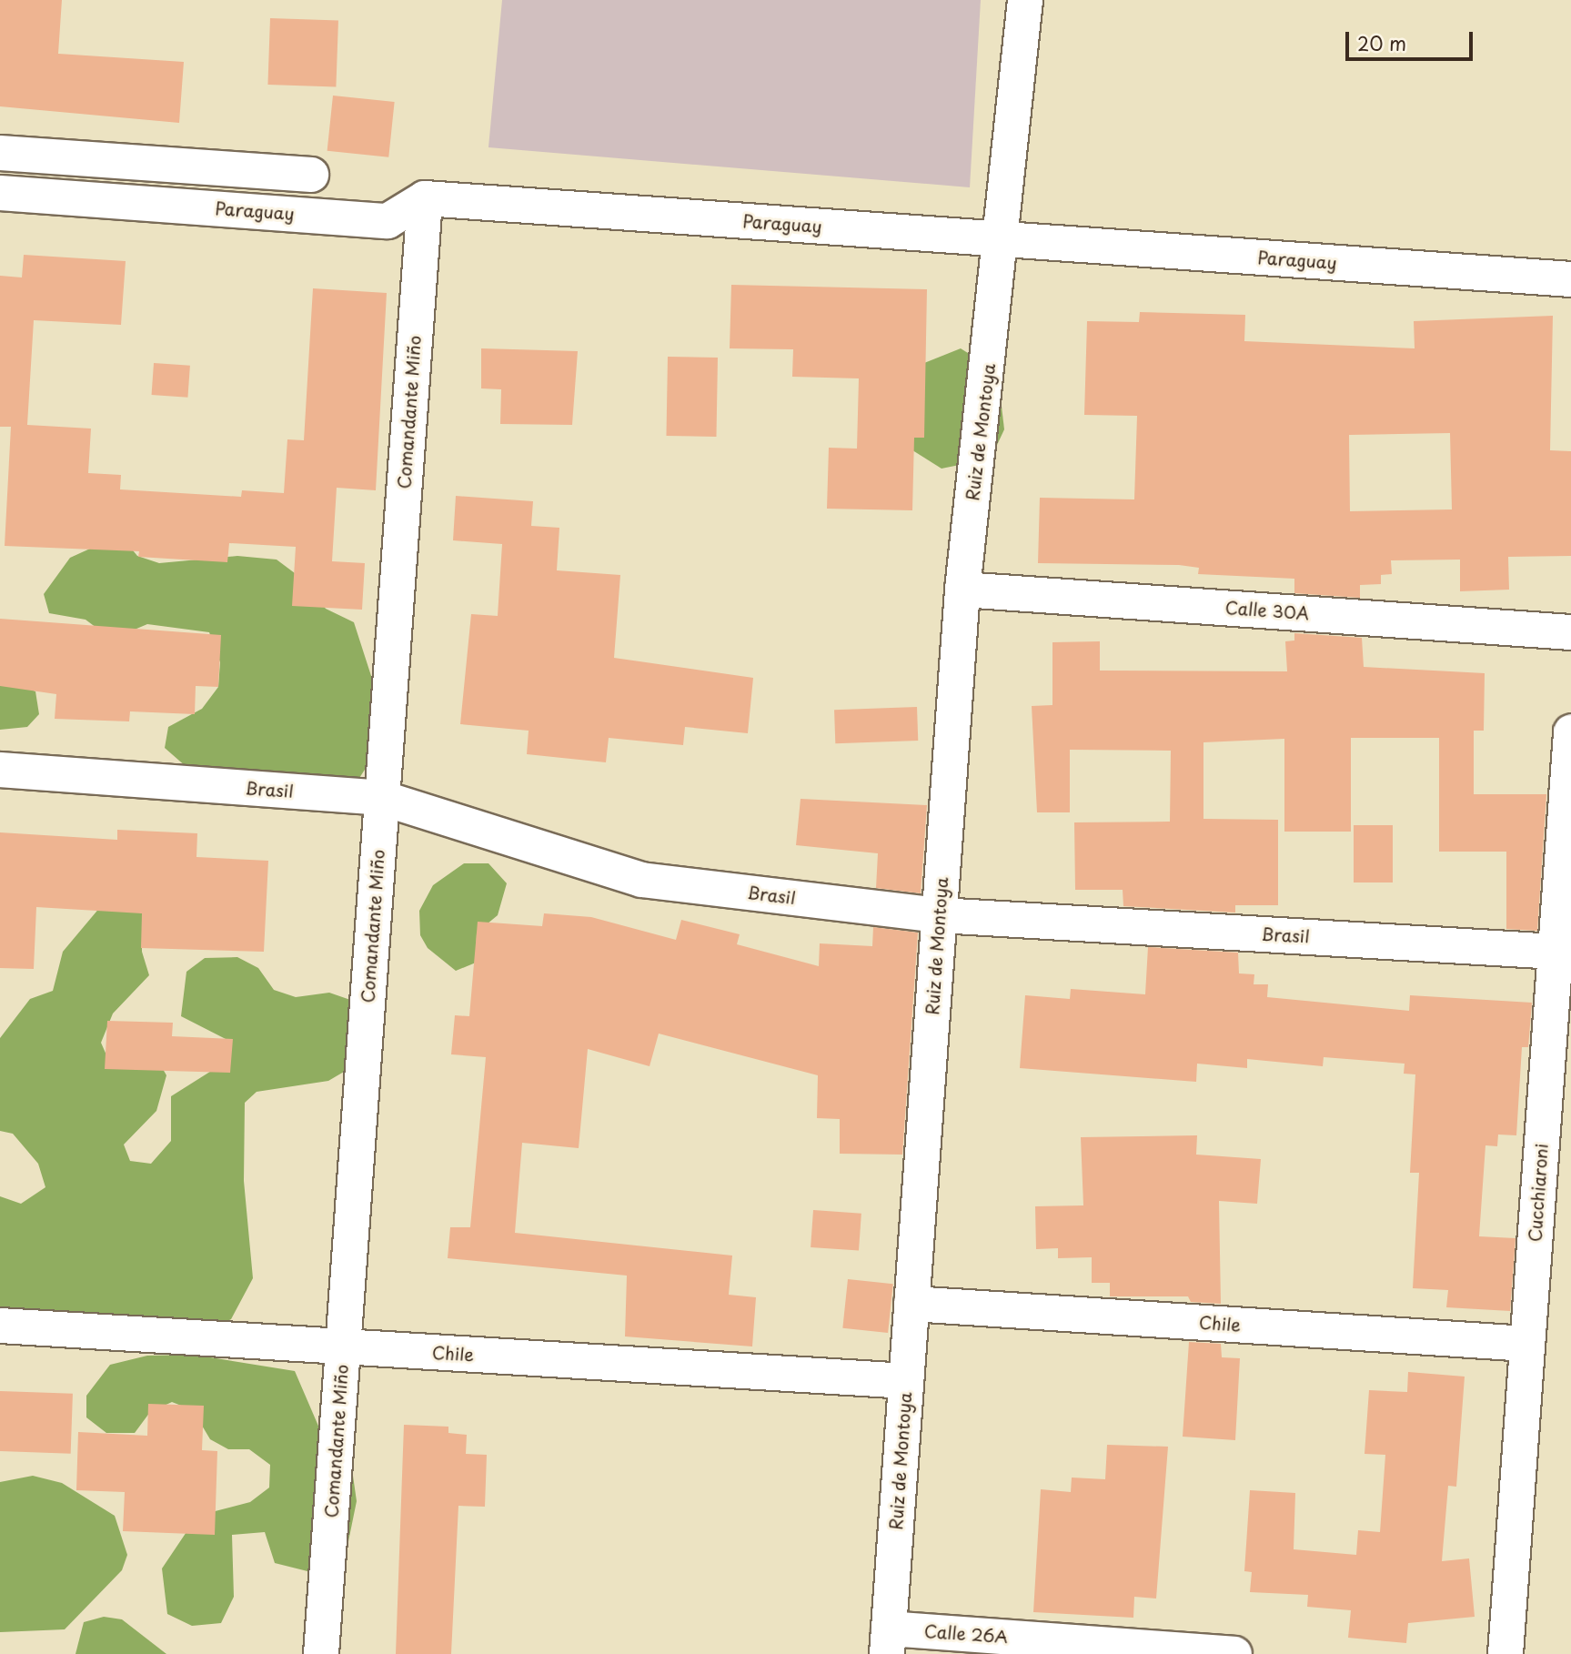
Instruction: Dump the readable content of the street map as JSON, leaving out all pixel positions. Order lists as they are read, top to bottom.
{
  "streets": {
    "street": [
      "Paraguay",
      "Comandante Miño",
      "Ruiz de Montoya",
      "Calle 30A",
      "Brasil",
      "Cucchiaroni",
      "Chile",
      "Calle 26A"
    ]
  },
  "crossings": [
    ["Paraguay", "Comandante Miño"],
    ["Paraguay", "Ruiz de Montoya"],
    ["Comandante Miño", "Brasil"],
    ["Comandante Miño", "Chile"],
    ["Ruiz de Montoya", "Calle 30A"],
    ["Ruiz de Montoya", "Brasil"],
    ["Ruiz de Montoya", "Chile"],
    ["Ruiz de Montoya", "Calle 26A"],
    ["Brasil", "Cucchiaroni"],
    ["Cucchiaroni", "Chile"]
  ],
  "scale_bar": "20 m"
}
